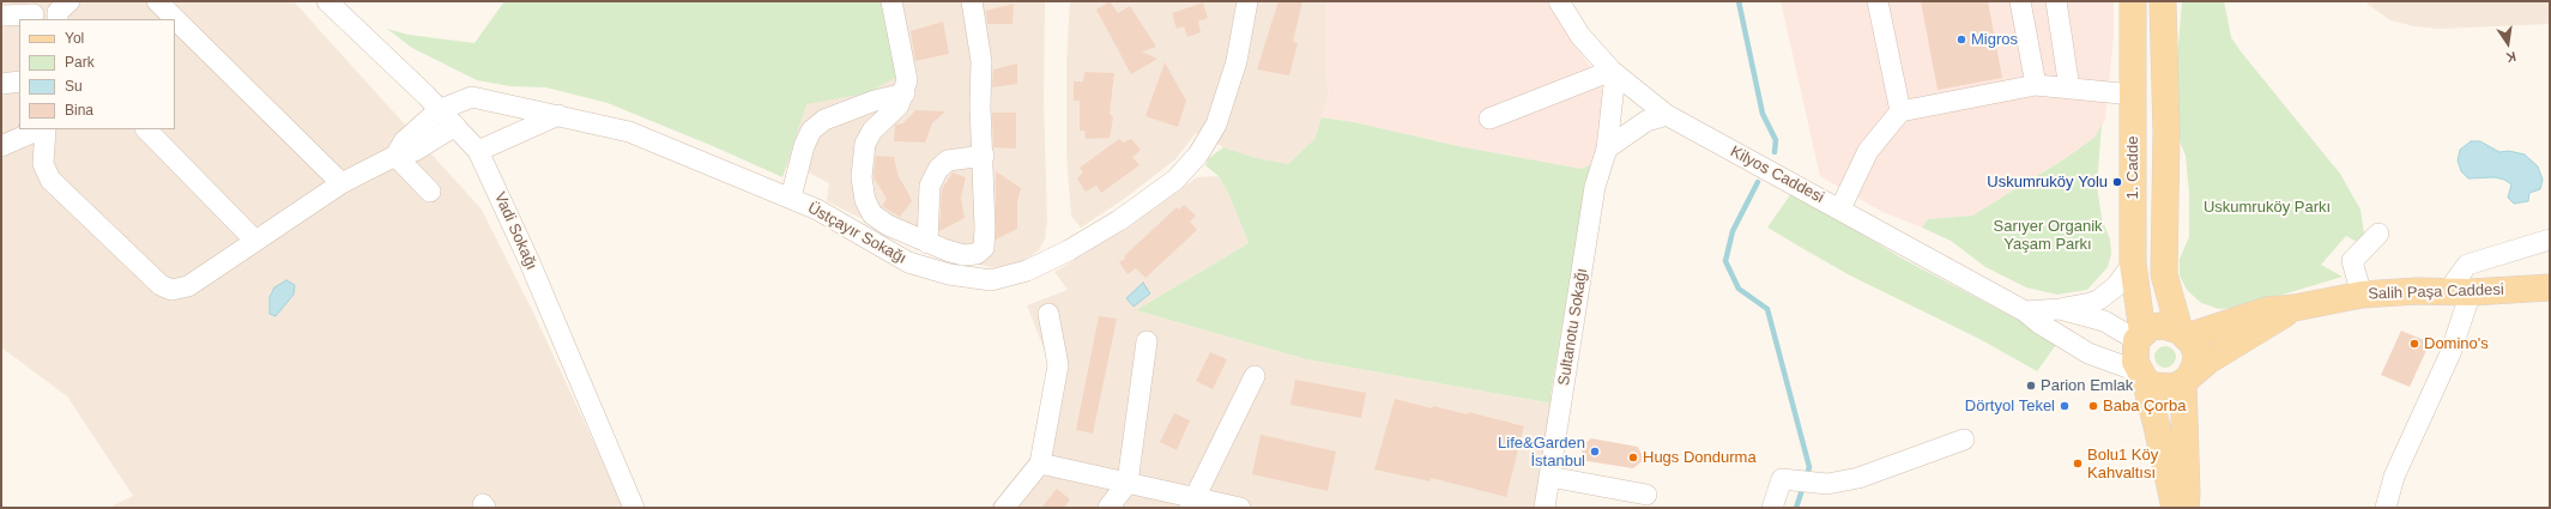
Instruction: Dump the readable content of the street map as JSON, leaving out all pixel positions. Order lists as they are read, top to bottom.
{
  "streets": {
    "main road": ["1. Cadde", "Salih Paşa Caddesi"],
    "street": [
      "Kilyos Caddesi",
      "Vadi Sokağı",
      "Üstçayır Sokağı",
      "Sultanotu Sokağı"
    ]
  },
  "crossings": [
    ["1. Cadde", "Kilyos Caddesi"],
    ["1. Cadde", "Salih Paşa Caddesi"],
    ["Kilyos Caddesi", "Salih Paşa Caddesi"],
    ["Kilyos Caddesi", "Sultanotu Sokağı"],
    ["Vadi Sokağı", "Üstçayır Sokağı"]
  ],
  "parks": ["Uskumruköy Parkı", "Sarıyer Organik Yaşam Parkı"],
  "places": [
    "Migros",
    "Uskumruköy Yolu",
    "Domino's",
    "Parion Emlak",
    "Dörtyol Tekel",
    "Baba Çorba",
    "Life&Garden İstanbul",
    "Hugs Dondurma",
    "Bolu1 Köy Kahvaltısı"
  ],
  "legend": [
    "Yol",
    "Park",
    "Su",
    "Bina"
  ],
  "north": "bottom"
}
